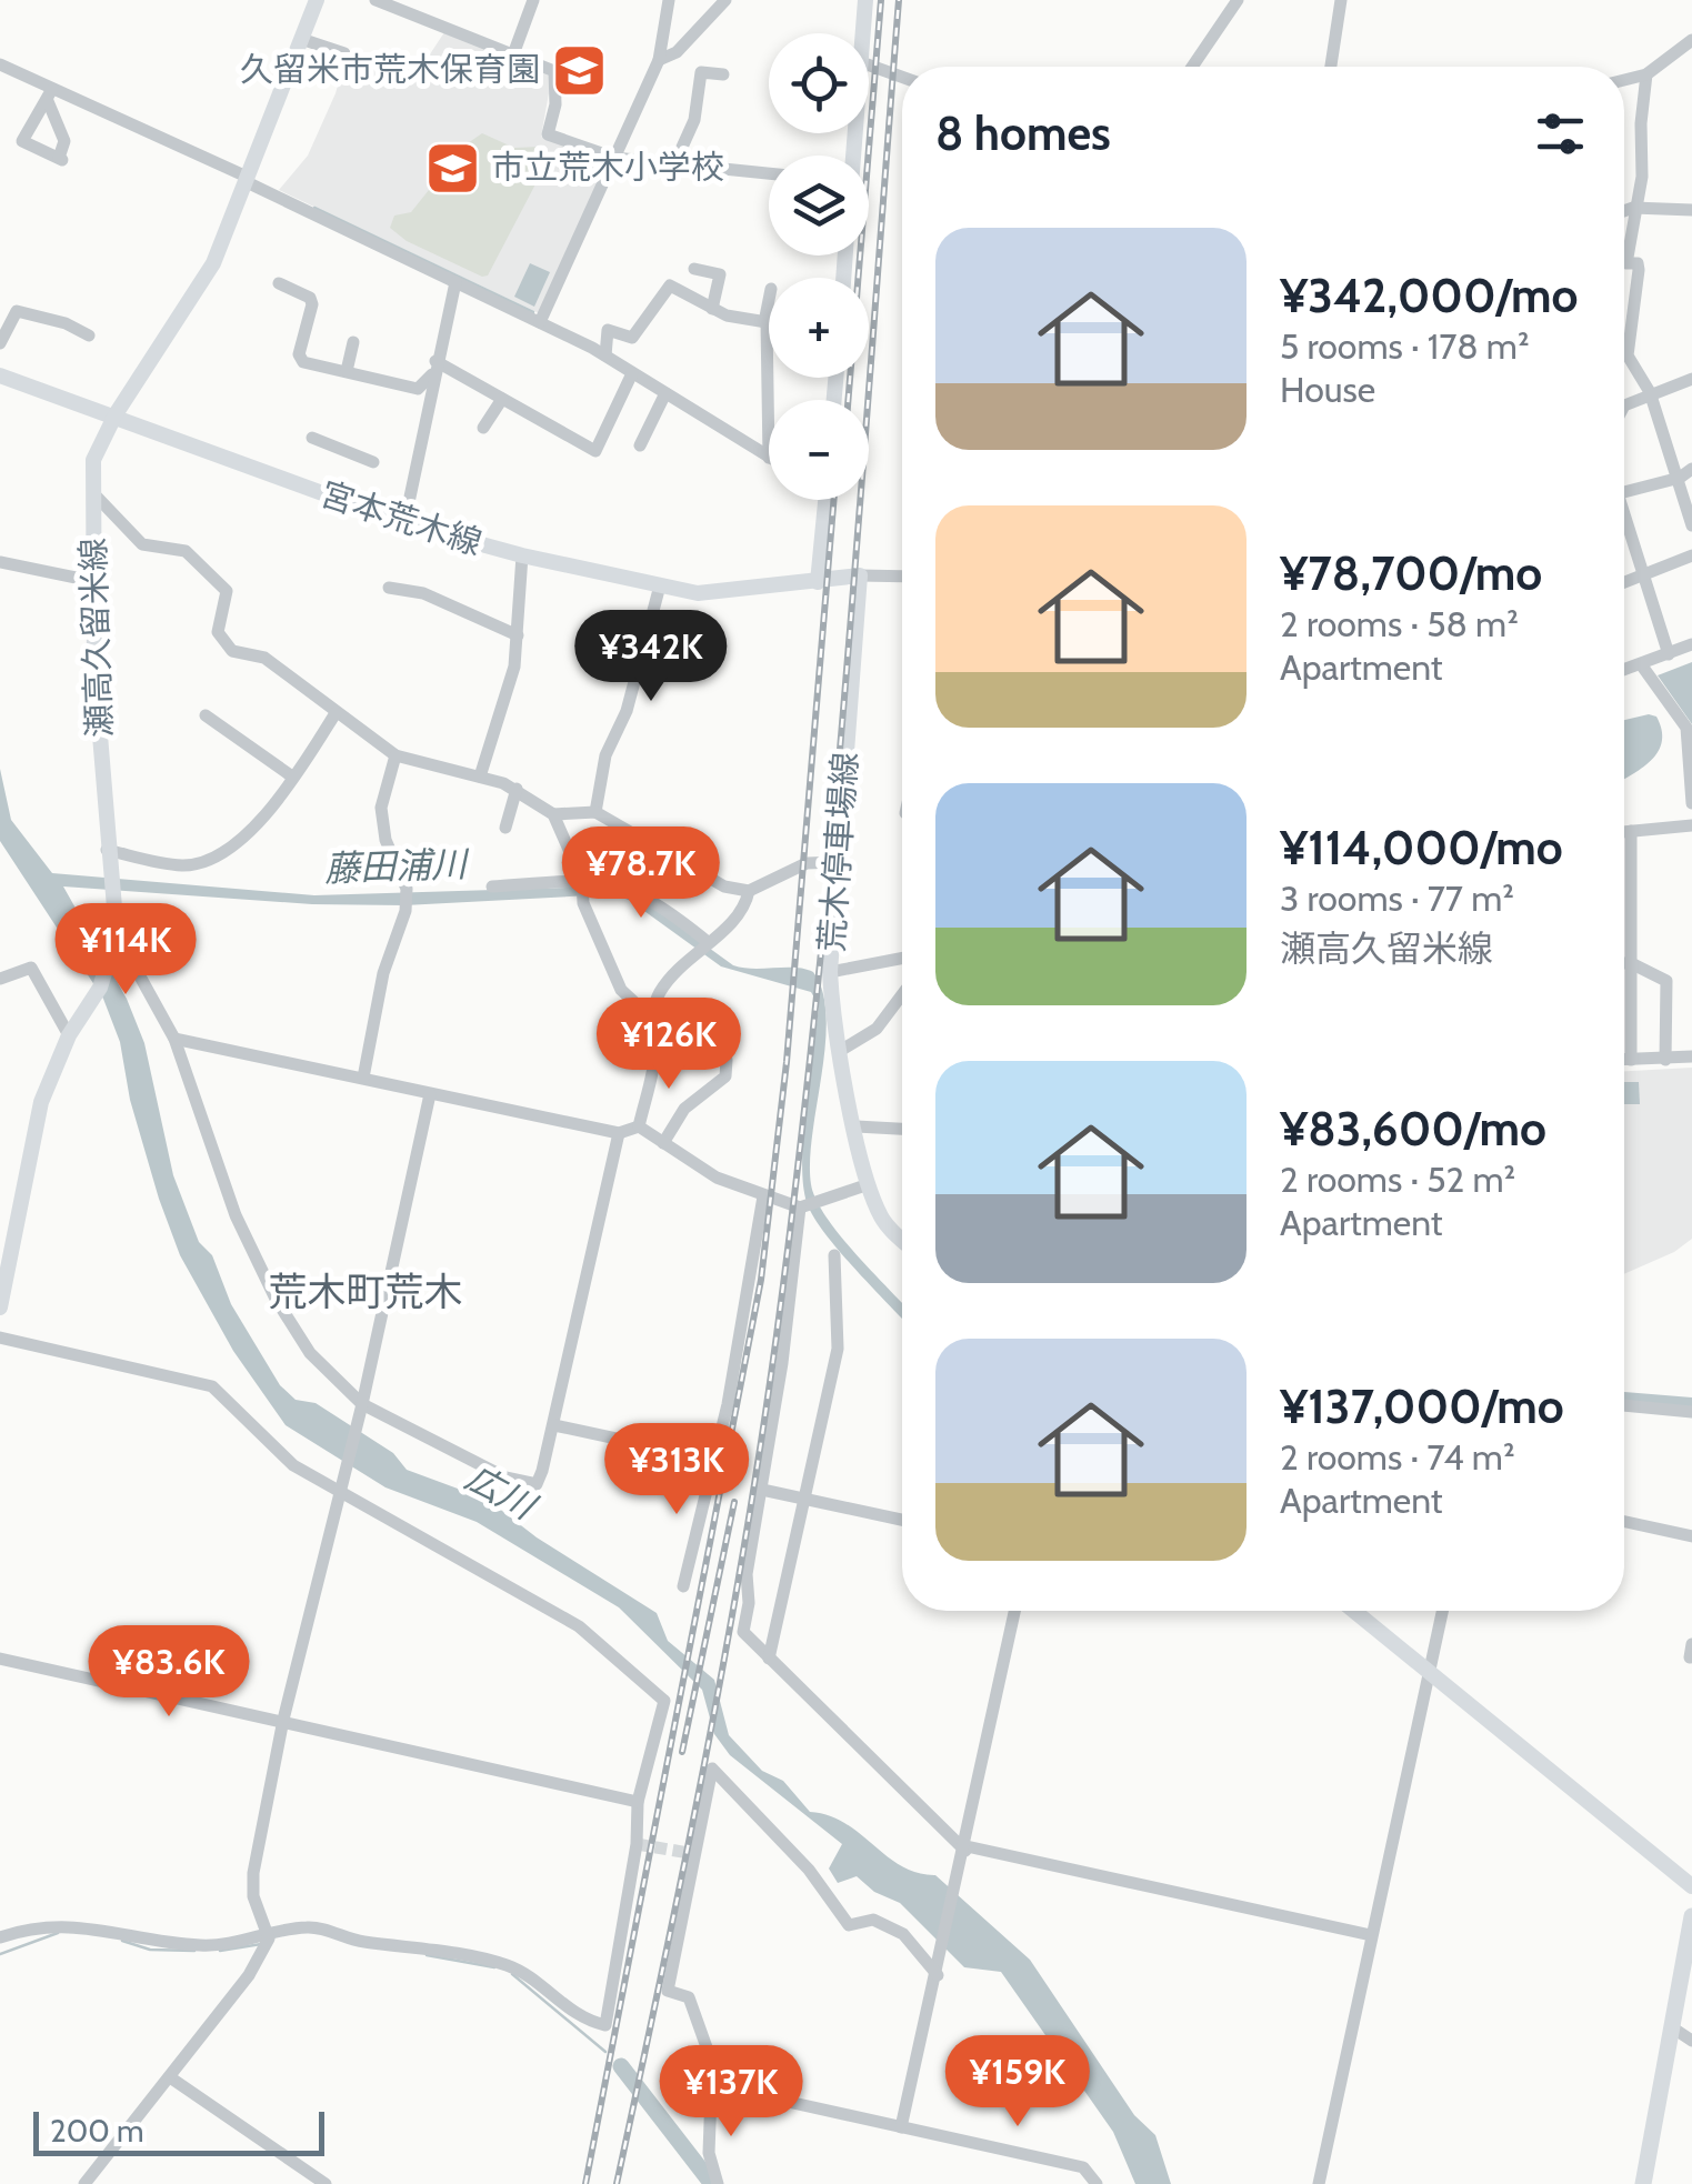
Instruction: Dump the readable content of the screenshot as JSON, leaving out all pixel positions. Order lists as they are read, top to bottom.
{
  "streets": {
    "main road": ["宮本荒木線", "瀬高久留米線", "荒木停車場線"]
  },
  "crossings": [
    ["宮本荒木線", "瀬高久留米線"]
  ],
  "districts": ["荒木町荒木"],
  "water": ["藤田浦川", "広川"],
  "places": {
    "school or university": ["久留米市荒木保育園", "市立荒木小学校"]
  },
  "scale_bar": "200 m",
  "page": {
    "map_buttons": ["+", "−"],
    "heading": "8 homes",
    "list": [
      {
        "name": "¥342,000/mo",
        "note": "5 rooms · 178 m² · House"
      },
      {
        "name": "¥78,700/mo",
        "note": "2 rooms · 58 m² · Apartment"
      },
      {
        "name": "¥114,000/mo",
        "note": "3 rooms · 77 m² · 瀬高久留米線"
      },
      {
        "name": "¥83,600/mo",
        "note": "2 rooms · 52 m² · Apartment"
      },
      {
        "name": "¥137,000/mo",
        "note": "2 rooms · 74 m² · Apartment"
      }
    ],
    "price": [
      "¥342K",
      "¥78.7K",
      "¥114K",
      "¥126K",
      "¥313K",
      "¥83.6K",
      "¥159K",
      "¥137K"
    ],
    "scale": "200 m"
  }
}
